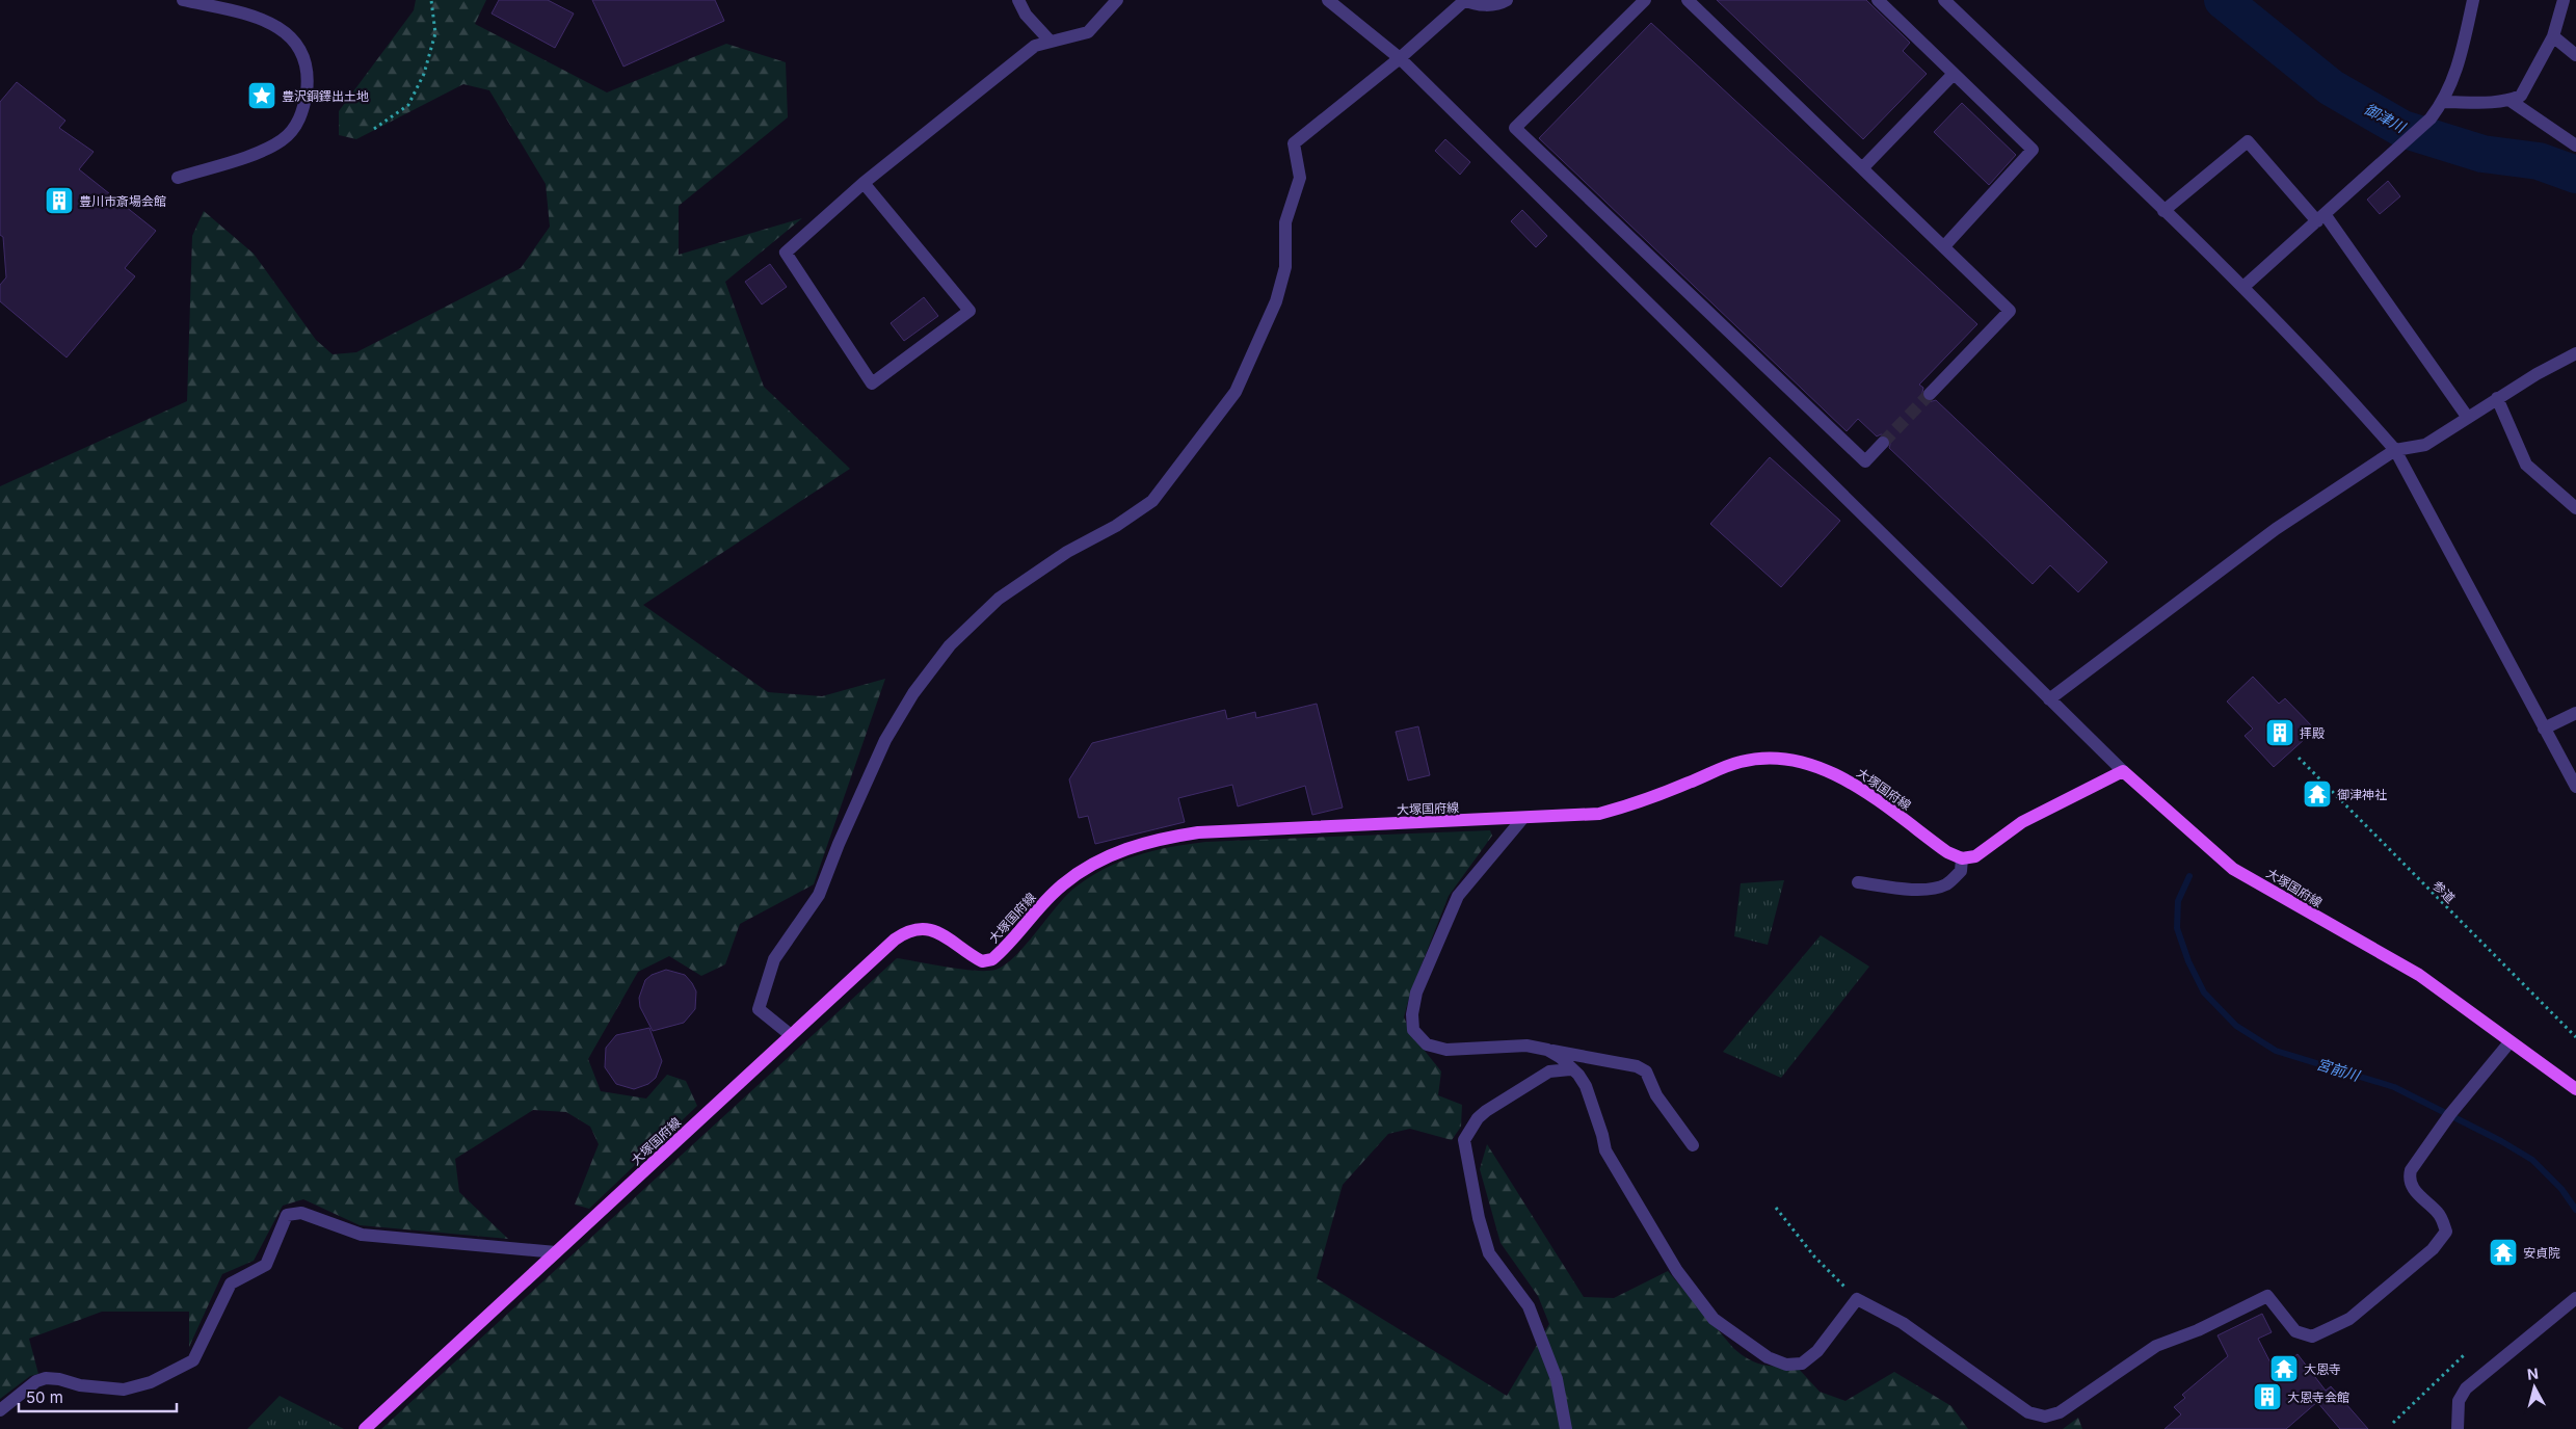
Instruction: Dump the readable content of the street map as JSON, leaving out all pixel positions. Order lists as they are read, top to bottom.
{
  "streets": {
    "main road": ["大塚国府線"],
    "path": ["参道"]
  },
  "water": ["御津川", "宮前川"],
  "places": {
    "place": ["豊沢銅鐸出土地"],
    "building": ["豊川市斎場会館", "拝殿", "大恩寺会館"],
    "temple": ["御津神社", "安貞院", "大恩寺"]
  },
  "scale_bar": "50 m",
  "north": "top"
}
